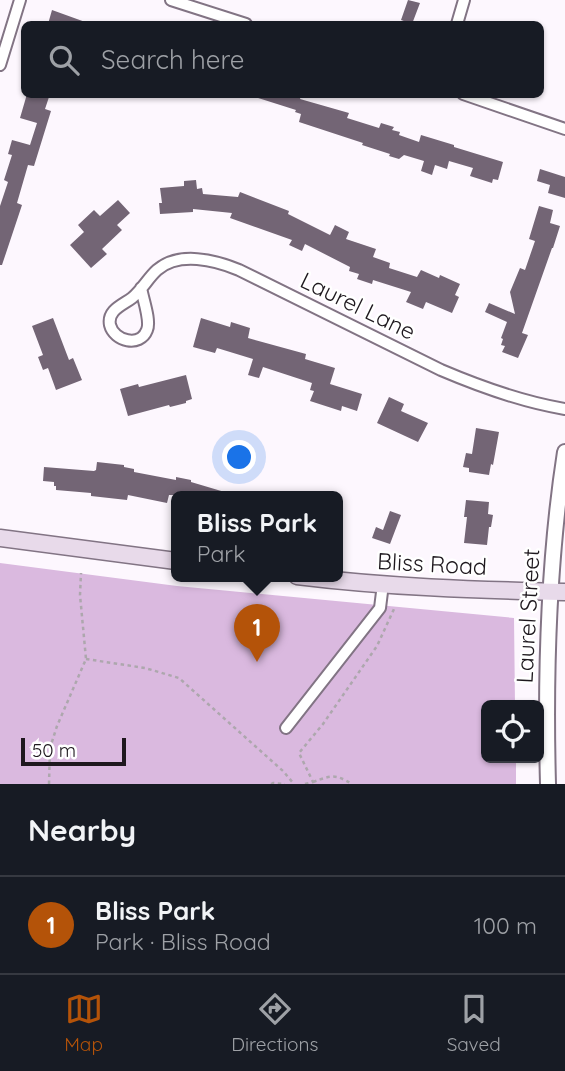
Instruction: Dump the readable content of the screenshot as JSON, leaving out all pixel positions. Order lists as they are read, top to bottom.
{
  "streets": {
    "main road": ["Bliss Road"],
    "street": ["Laurel Lane", "Laurel Street"]
  },
  "crossings": [
    ["Bliss Road", "Laurel Street"]
  ],
  "scale_bar": "50 m",
  "page": {
    "search": "Search here",
    "popup": ["Bliss Park", "Park"],
    "pins": "1",
    "scale": "50 m",
    "heading": "Nearby",
    "list": [
      {
        "mark": "1",
        "name": "Bliss Park",
        "note": "Park · Bliss Road",
        "value": "100 m"
      }
    ],
    "nav": ["Map", "Directions", "Saved"]
  }
}
